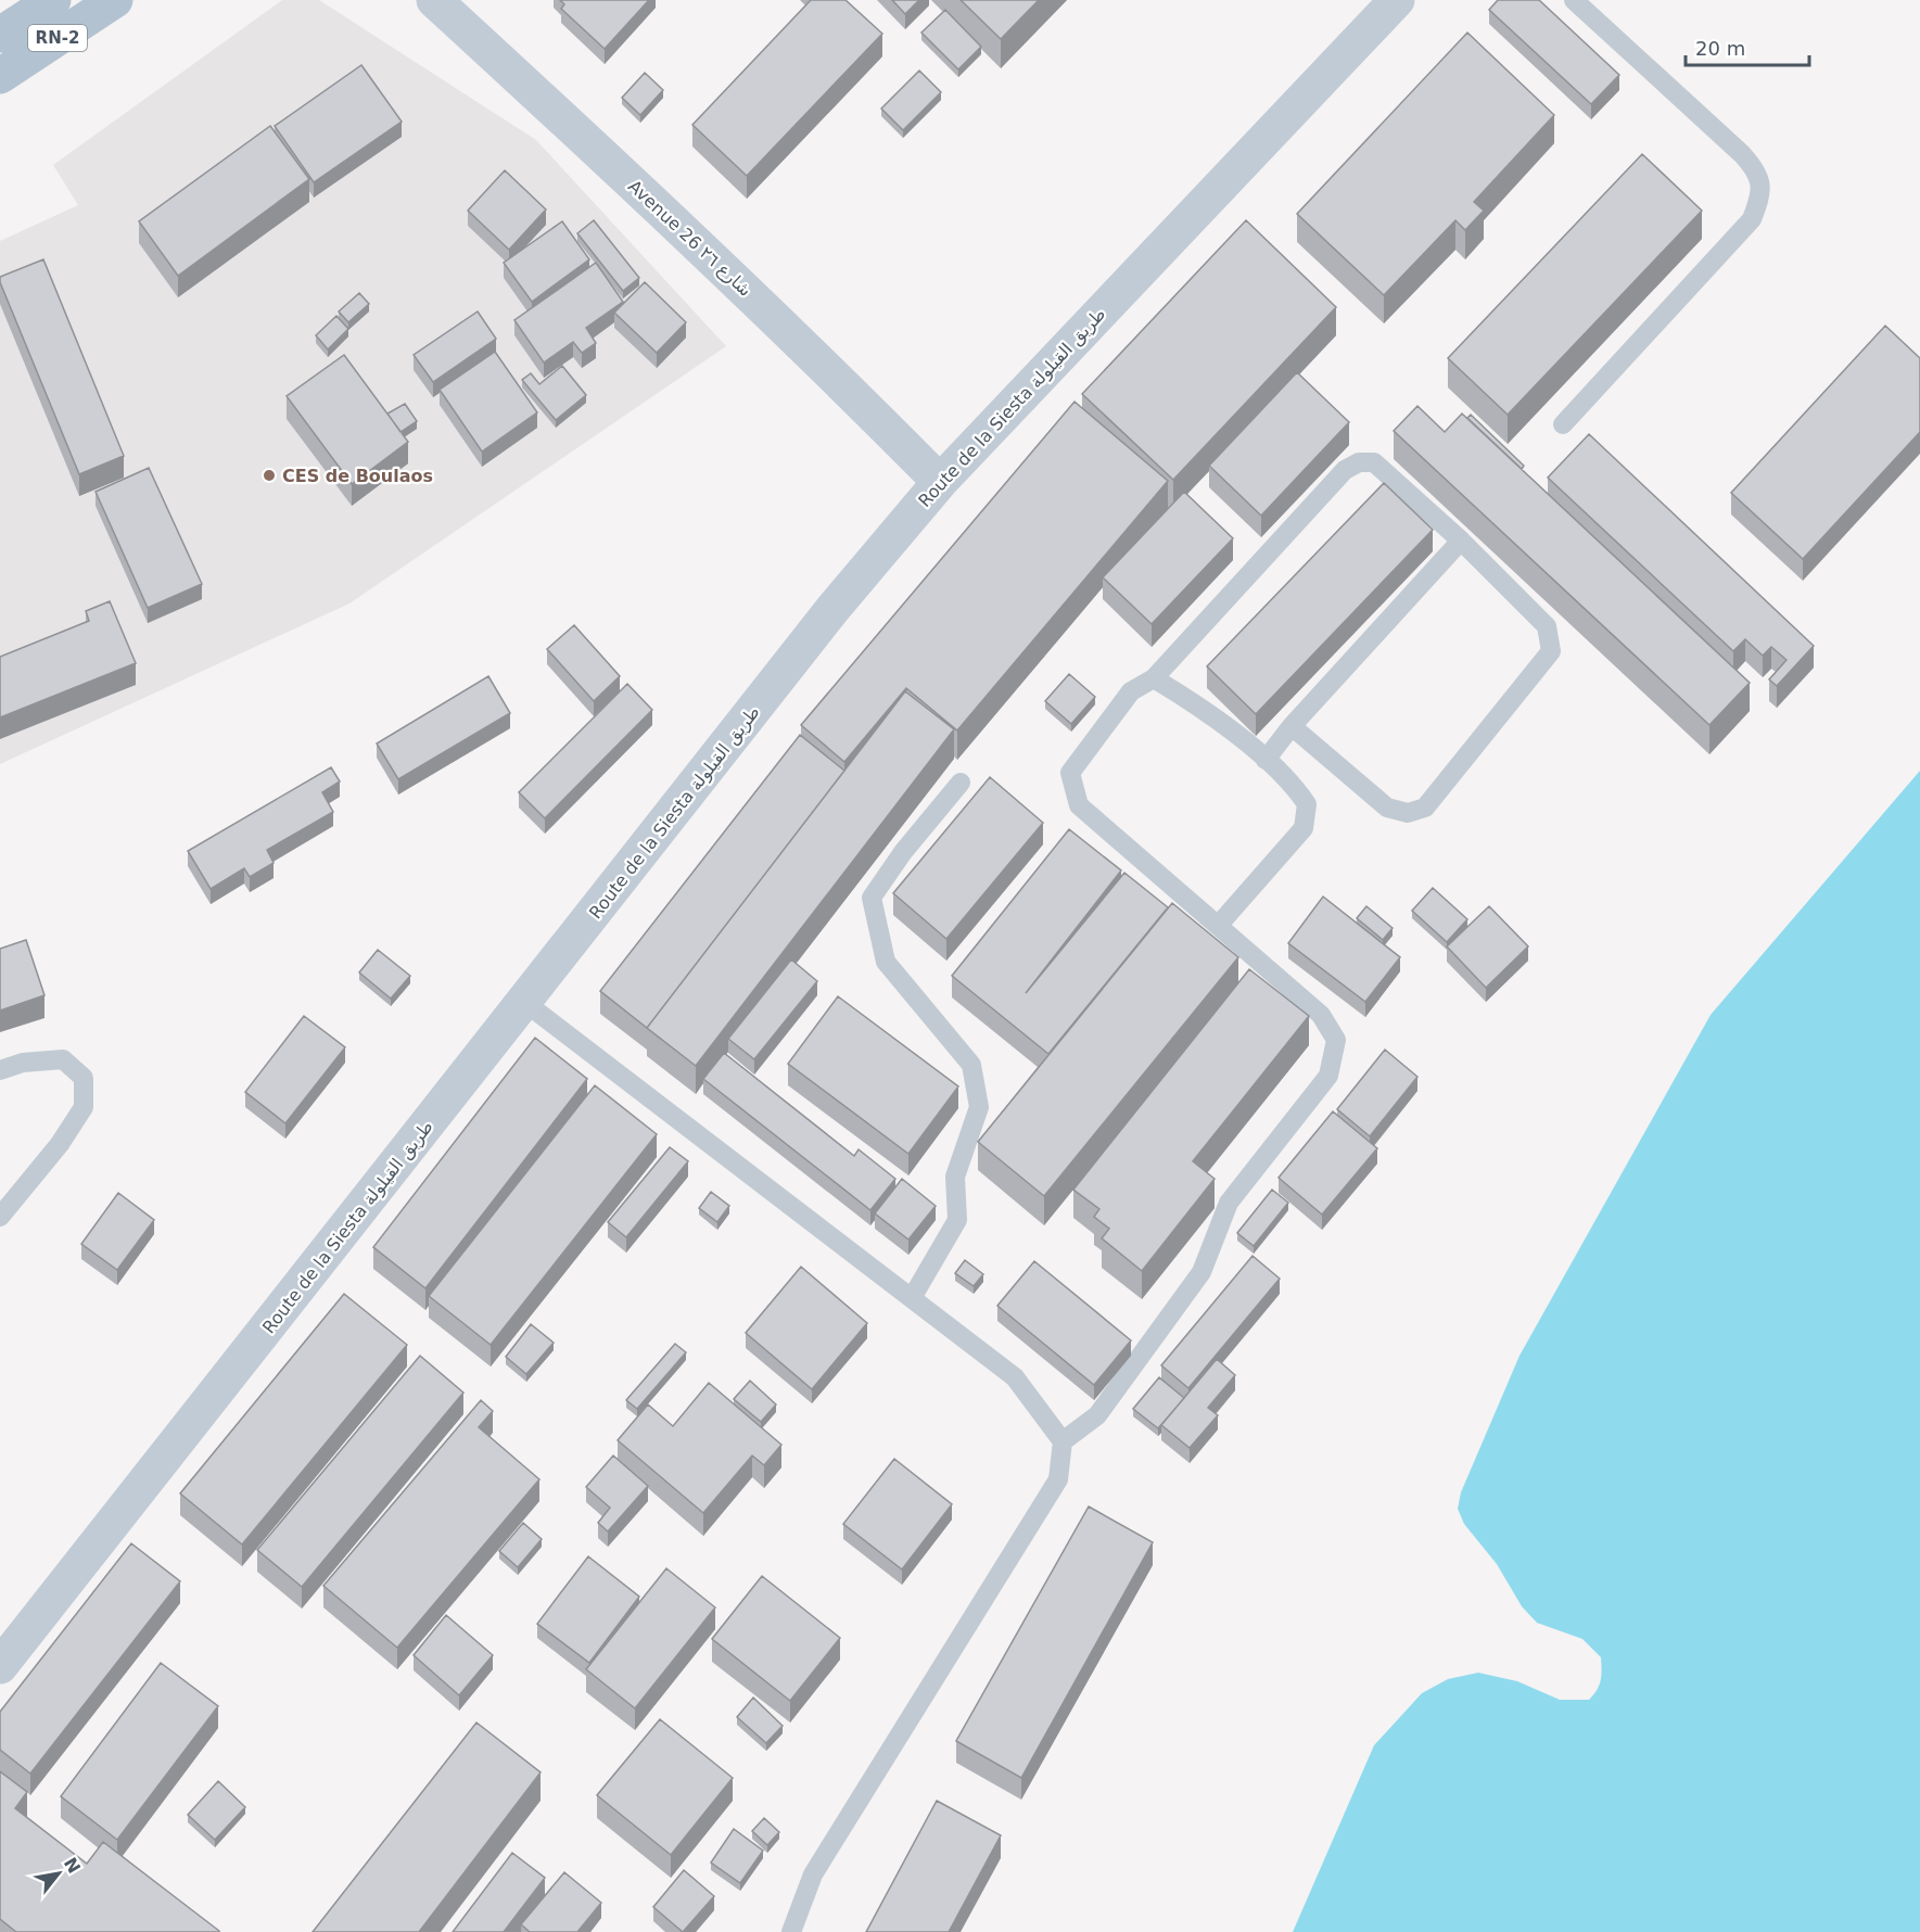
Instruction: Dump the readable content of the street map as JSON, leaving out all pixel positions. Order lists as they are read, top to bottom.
{
  "streets": {
    "main road": ["RN-2", "Avenue 26 شارع ٢٦", "Route de la Siesta طريق القيلولة"]
  },
  "crossings": [
    ["Avenue 26 شارع ٢٦", "Route de la Siesta طريق القيلولة"]
  ],
  "places": ["CES de Boulaos"],
  "scale_bar": "20 m",
  "north": "top right"
}
